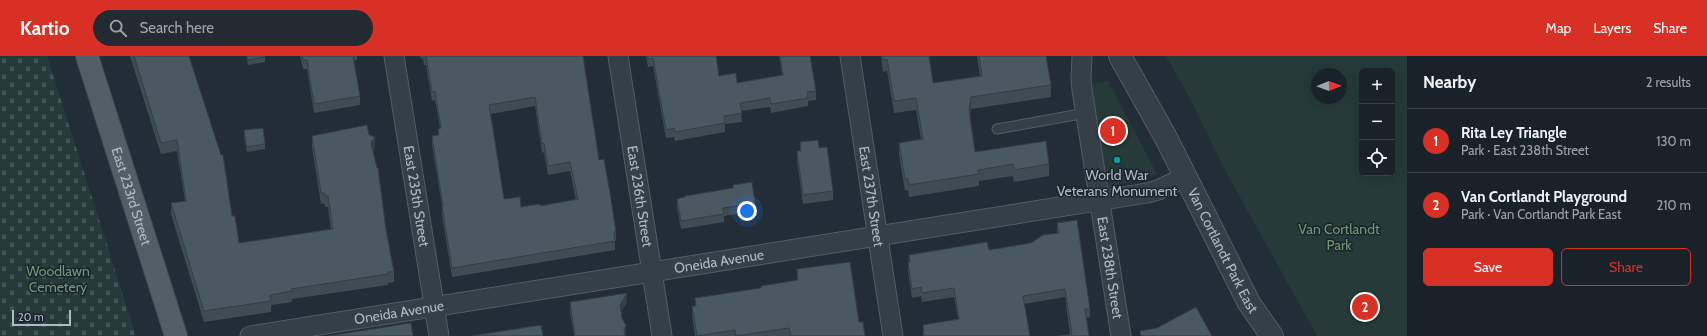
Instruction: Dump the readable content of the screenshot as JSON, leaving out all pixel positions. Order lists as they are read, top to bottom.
{
  "streets": {
    "main road": ["East 233rd Street"],
    "street": [
      "East 235th Street",
      "East 236th Street",
      "East 237th Street",
      "Van Cortlandt Park East",
      "Oneida Avenue",
      "East 238th Street"
    ]
  },
  "crossings": [
    ["East 235th Street", "Oneida Avenue"],
    ["East 236th Street", "Oneida Avenue"],
    ["East 237th Street", "Oneida Avenue"],
    ["Van Cortlandt Park East", "Oneida Avenue"],
    ["Oneida Avenue", "East 238th Street"]
  ],
  "parks": ["Van Cortlandt Park", "Woodlawn Cemetery"],
  "places": ["World War Veterans Monument"],
  "scale_bar": "20 m",
  "north": "right",
  "page": {
    "header": "Kartio",
    "search": "Search here",
    "nav": ["Map", "Layers", "Share"],
    "heading": ["Nearby", "2 results"],
    "map_buttons": ["+", "−"],
    "list": [
      {
        "mark": "1",
        "name": "Rita Ley Triangle",
        "note": "Park · East 238th Street",
        "value": "130 m"
      },
      {
        "mark": "2",
        "name": "Van Cortlandt Playground",
        "note": "Park · Van Cortlandt Park East",
        "value": "210 m"
      }
    ],
    "pins": ["1", "2"],
    "buttons": ["Save", "Share"],
    "scale": "20 m"
  }
}
